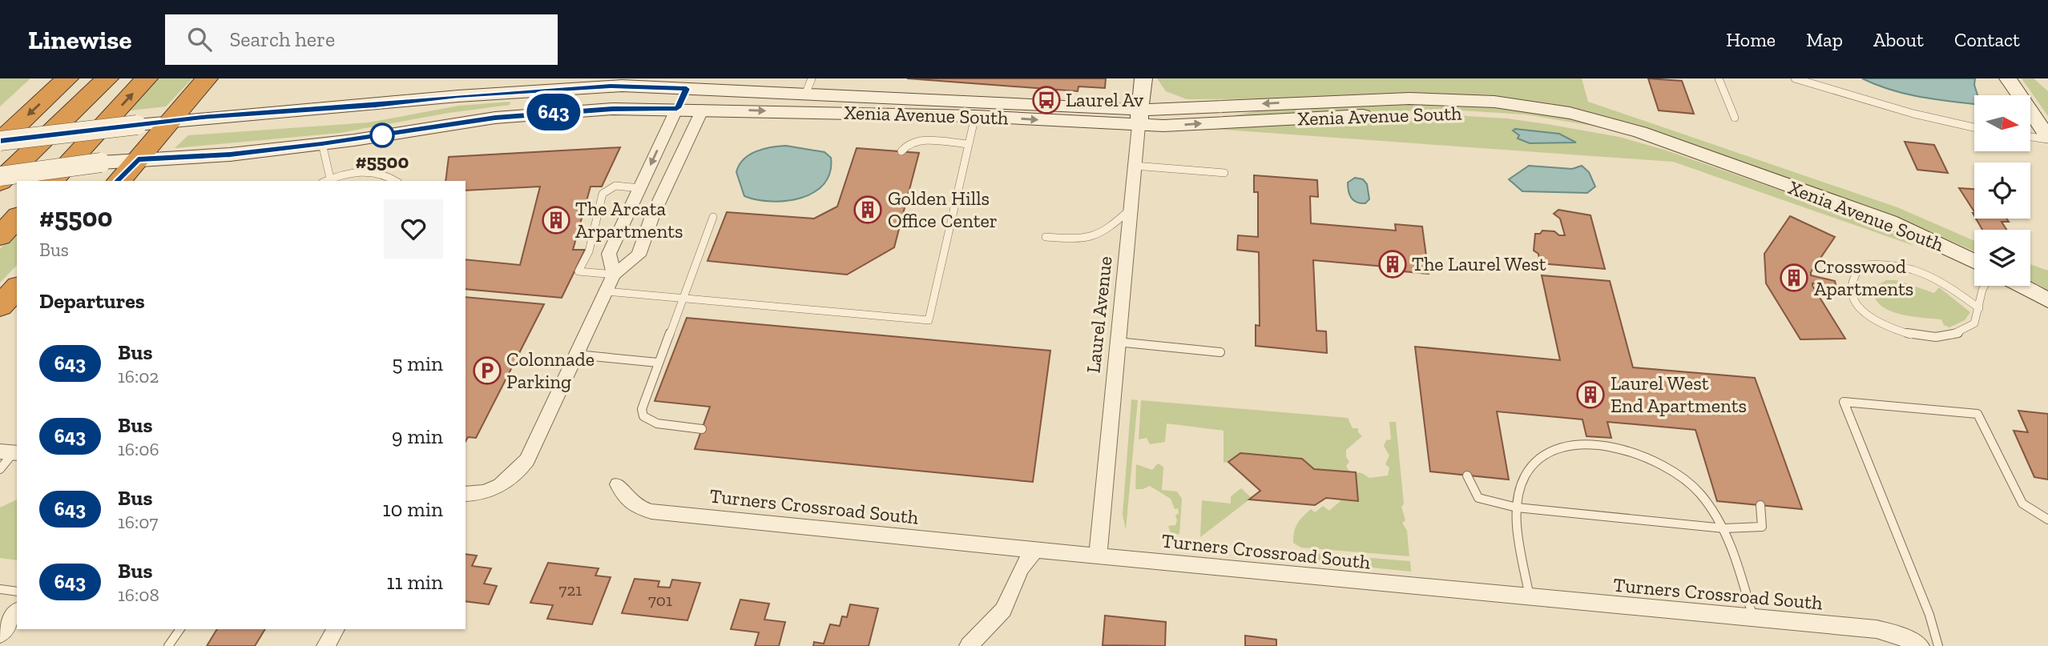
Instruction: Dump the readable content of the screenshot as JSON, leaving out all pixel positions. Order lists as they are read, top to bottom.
{
  "streets": {
    "street": ["Xenia Avenue South", "Laurel Avenue", "Turners Crossroad South"]
  },
  "crossings": [
    ["Xenia Avenue South", "Laurel Avenue"],
    ["Laurel Avenue", "Turners Crossroad South"]
  ],
  "places": {
    "bus stop": ["Laurel Av"],
    "other": ["#5500"],
    "building": [
      "Golden Hills Office Center",
      "The Arcata Arpartments",
      "The Laurel West",
      "Crosswood Apartments",
      "Laurel West End Apartments"
    ],
    "parking": ["Colonnade Parking"]
  },
  "lines": ["bus line 643"],
  "house_numbers": ["721", "701"],
  "north": "right",
  "page": {
    "header": "Linewise",
    "search": "Search here",
    "nav": [
      "Home",
      "Map",
      "About",
      "Contact"
    ],
    "on_map": "643",
    "heading": [
      ["#5500", "Bus"],
      "Departures"
    ],
    "list": [
      {
        "mark": "643",
        "name": "Bus",
        "note": "16:02",
        "value": "5 min"
      },
      {
        "mark": "643",
        "name": "Bus",
        "note": "16:06",
        "value": "9 min"
      },
      {
        "mark": "643",
        "name": "Bus",
        "note": "16:07",
        "value": "10 min"
      },
      {
        "mark": "643",
        "name": "Bus",
        "note": "16:08",
        "value": "11 min"
      }
    ]
  }
}
